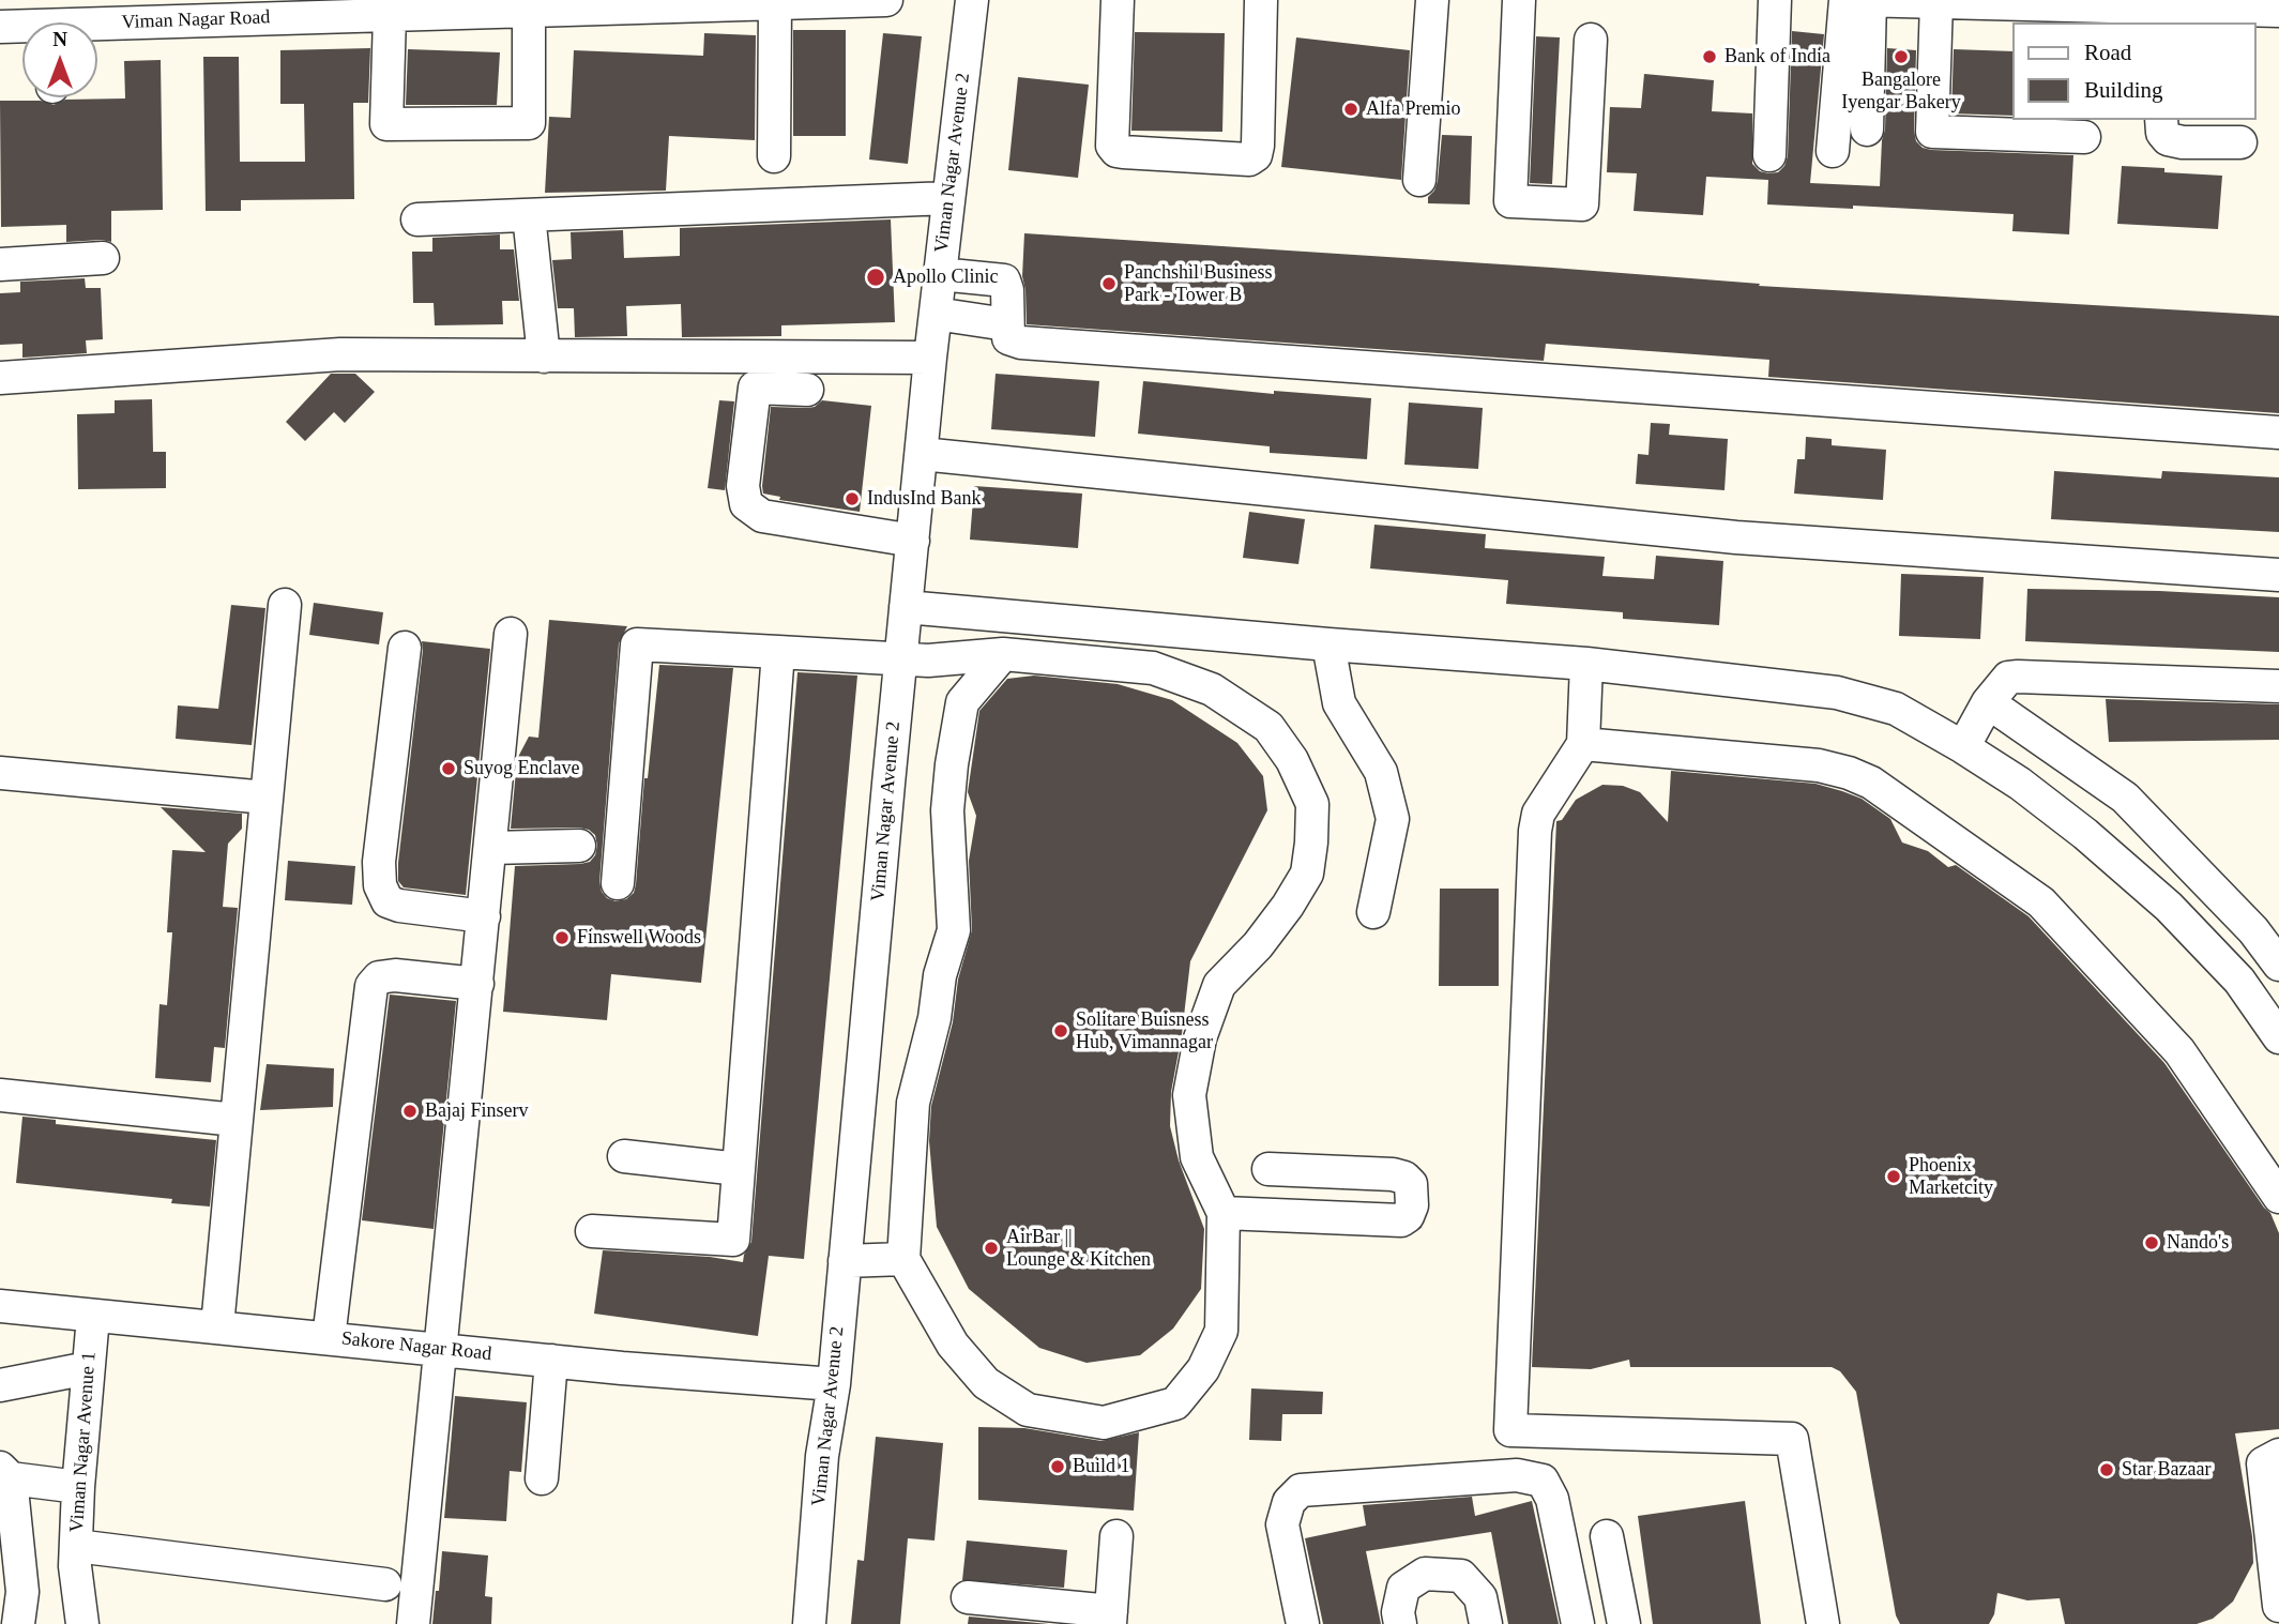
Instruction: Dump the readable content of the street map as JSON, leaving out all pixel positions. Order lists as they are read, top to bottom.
{
  "streets": {
    "street": [
      "Viman Nagar Road",
      "Viman Nagar Avenue 2",
      "Sakore Nagar Road",
      "Viman Nagar Avenue 1"
    ]
  },
  "crossings": [
    ["Viman Nagar Avenue 2", "Sakore Nagar Road"],
    ["Sakore Nagar Road", "Viman Nagar Avenue 1"]
  ],
  "places": [
    "Bank of India",
    "Bangalore Iyengar Bakery",
    "Alfa Premio",
    "Apollo Clinic",
    "Panchshil Business Park - Tower B",
    "IndusInd Bank",
    "Suyog Enclave",
    "Finswell Woods",
    "Solitare Buisness Hub, Vimannagar",
    "Bajaj Finserv",
    "Phoenix Marketcity",
    "Nando's",
    "AirBar || Lounge & Kitchen",
    "Build 1",
    "Star Bazaar"
  ],
  "legend": ["Road", "Building"],
  "north": "top"
}
